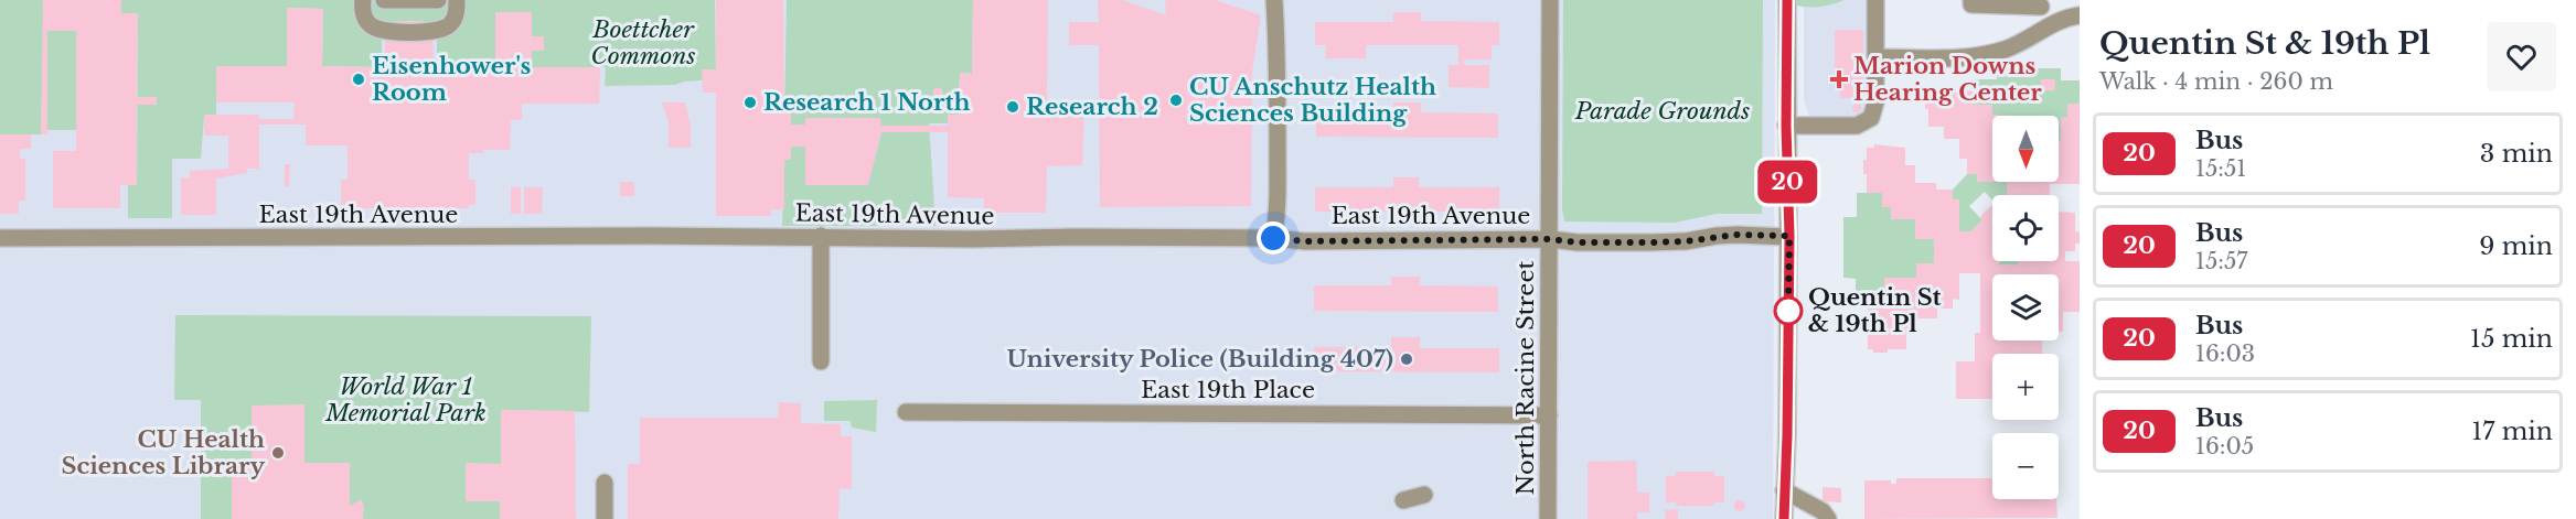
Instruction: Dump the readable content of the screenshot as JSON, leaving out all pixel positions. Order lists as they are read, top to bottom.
{
  "streets": {
    "street": ["East 19th Avenue", "North Racine Street", "East 19th Place"]
  },
  "crossings": [
    ["East 19th Avenue", "North Racine Street"],
    ["North Racine Street", "East 19th Place"]
  ],
  "parks": ["Boettcher Commons", "Parade Grounds", "World War 1 Memorial Park"],
  "places": {
    "other": [
      "Eisenhower's Room",
      "CU Anschutz Health Sciences Building",
      "Research 1 North",
      "Research 2",
      "Quentin St & 19th Pl",
      "University Police (Building 407)",
      "CU Health Sciences Library"
    ],
    "health": ["Marion Downs Hearing Center"]
  },
  "lines": ["bus line 20"],
  "north": "bottom",
  "page": {
    "on_map": "20",
    "heading": ["Quentin St & 19th Pl", "Walk · 4 min · 260 m"],
    "list": [
      {
        "mark": "20",
        "name": "Bus",
        "note": "15:51",
        "value": "3 min"
      },
      {
        "mark": "20",
        "name": "Bus",
        "note": "15:57",
        "value": "9 min"
      },
      {
        "mark": "20",
        "name": "Bus",
        "note": "16:03",
        "value": "15 min"
      },
      {
        "mark": "20",
        "name": "Bus",
        "note": "16:05",
        "value": "17 min"
      }
    ],
    "map_buttons": ["+", "−"]
  }
}
